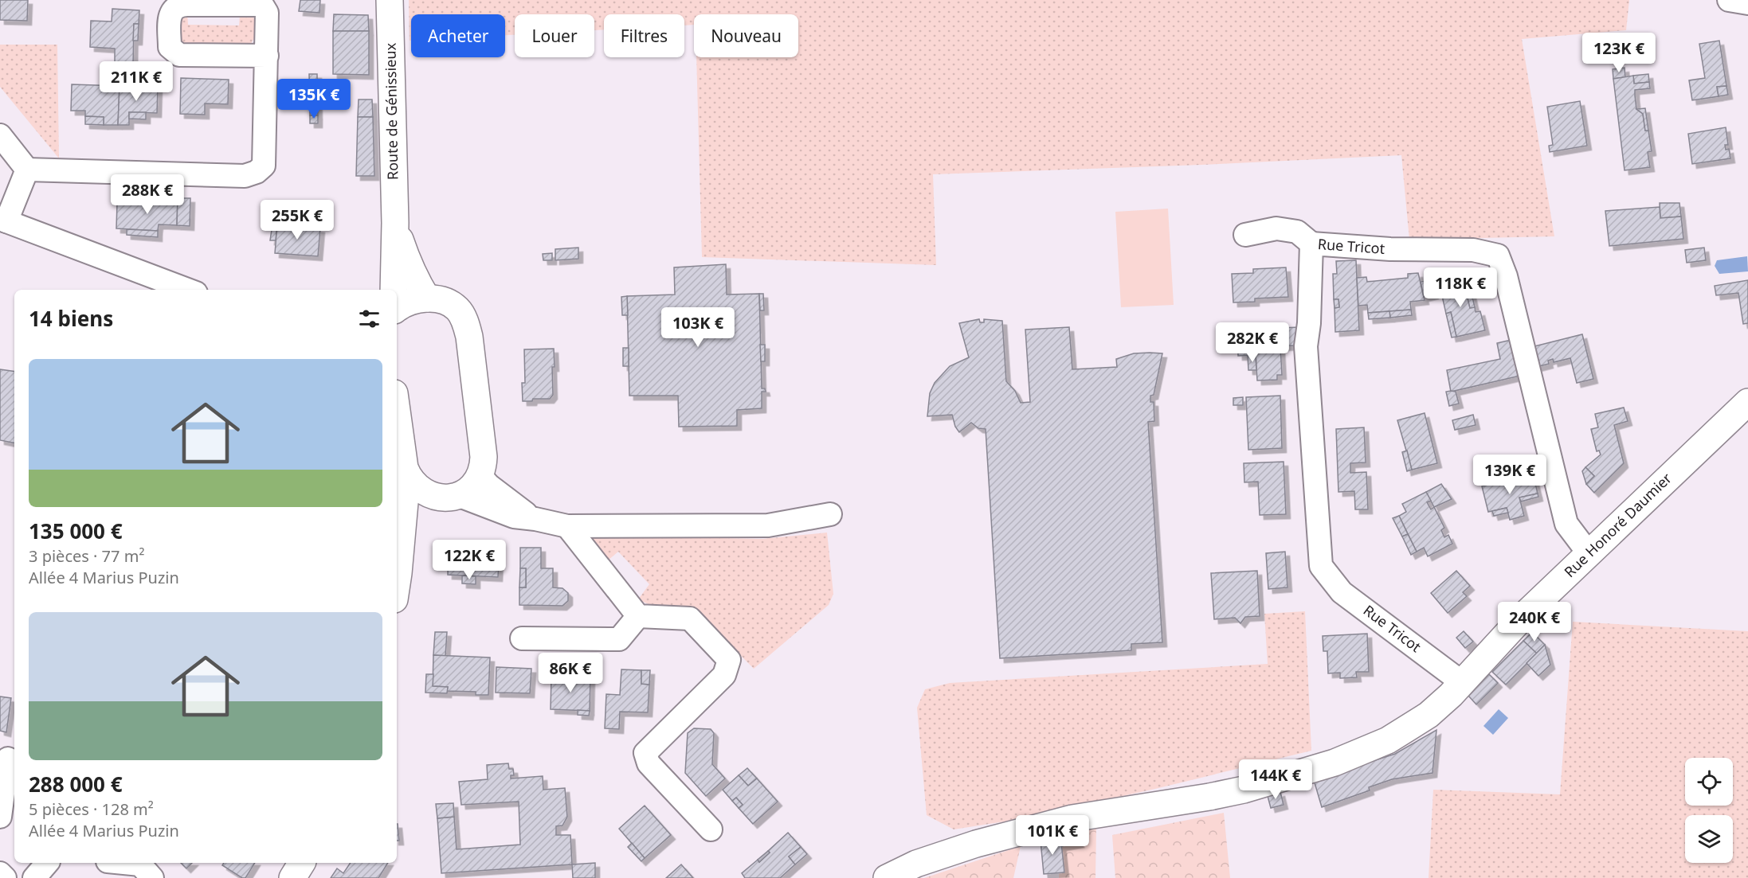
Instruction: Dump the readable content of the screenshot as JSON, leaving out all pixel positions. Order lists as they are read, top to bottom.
{
  "streets": {
    "street": ["Route de Génissieux", "Rue Tricot", "Rue Honoré Daumier"]
  },
  "crossings": [
    ["Rue Tricot", "Rue Honoré Daumier"]
  ],
  "page": {
    "chip": [
      "Acheter",
      "Louer",
      "Filtres",
      "Nouveau"
    ],
    "price": [
      "123K €",
      "211K €",
      "135K €",
      "288K €",
      "255K €",
      "118K €",
      "103K €",
      "282K €",
      "139K €",
      "122K €",
      "240K €",
      "86K €",
      "144K €",
      "101K €"
    ],
    "heading": "14 biens",
    "list": [
      {
        "name": "135 000 €",
        "note": "3 pièces · 77 m² · Allée 4 Marius Puzin"
      },
      {
        "name": "288 000 €",
        "note": "5 pièces · 128 m² · Allée 4 Marius Puzin"
      }
    ]
  }
}
